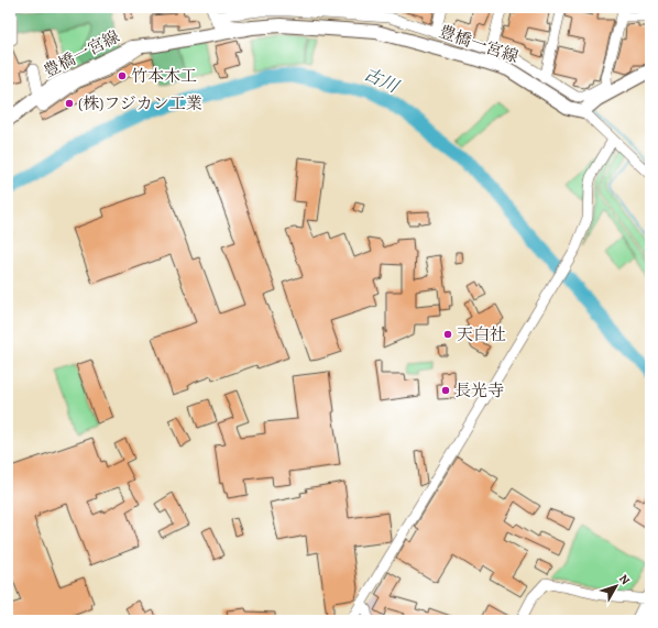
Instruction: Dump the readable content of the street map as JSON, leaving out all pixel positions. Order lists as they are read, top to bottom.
{
  "streets": {
    "main road": ["豊橋一宮線"]
  },
  "water": ["古川"],
  "places": [
    "竹本木工",
    "(株)フジカン工業",
    "天白社",
    "長光寺"
  ],
  "north": "top right"
}
